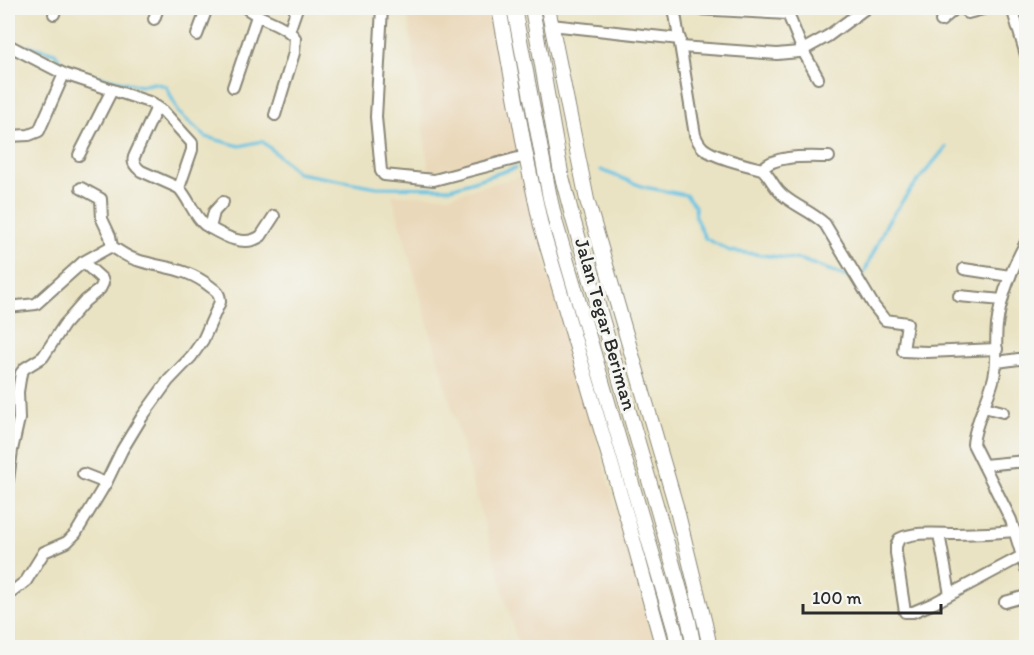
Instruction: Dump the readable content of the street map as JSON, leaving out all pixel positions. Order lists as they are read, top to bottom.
{
  "streets": {
    "main road": ["Jalan Tegar Beriman"]
  },
  "scale_bar": "100 m"
}
